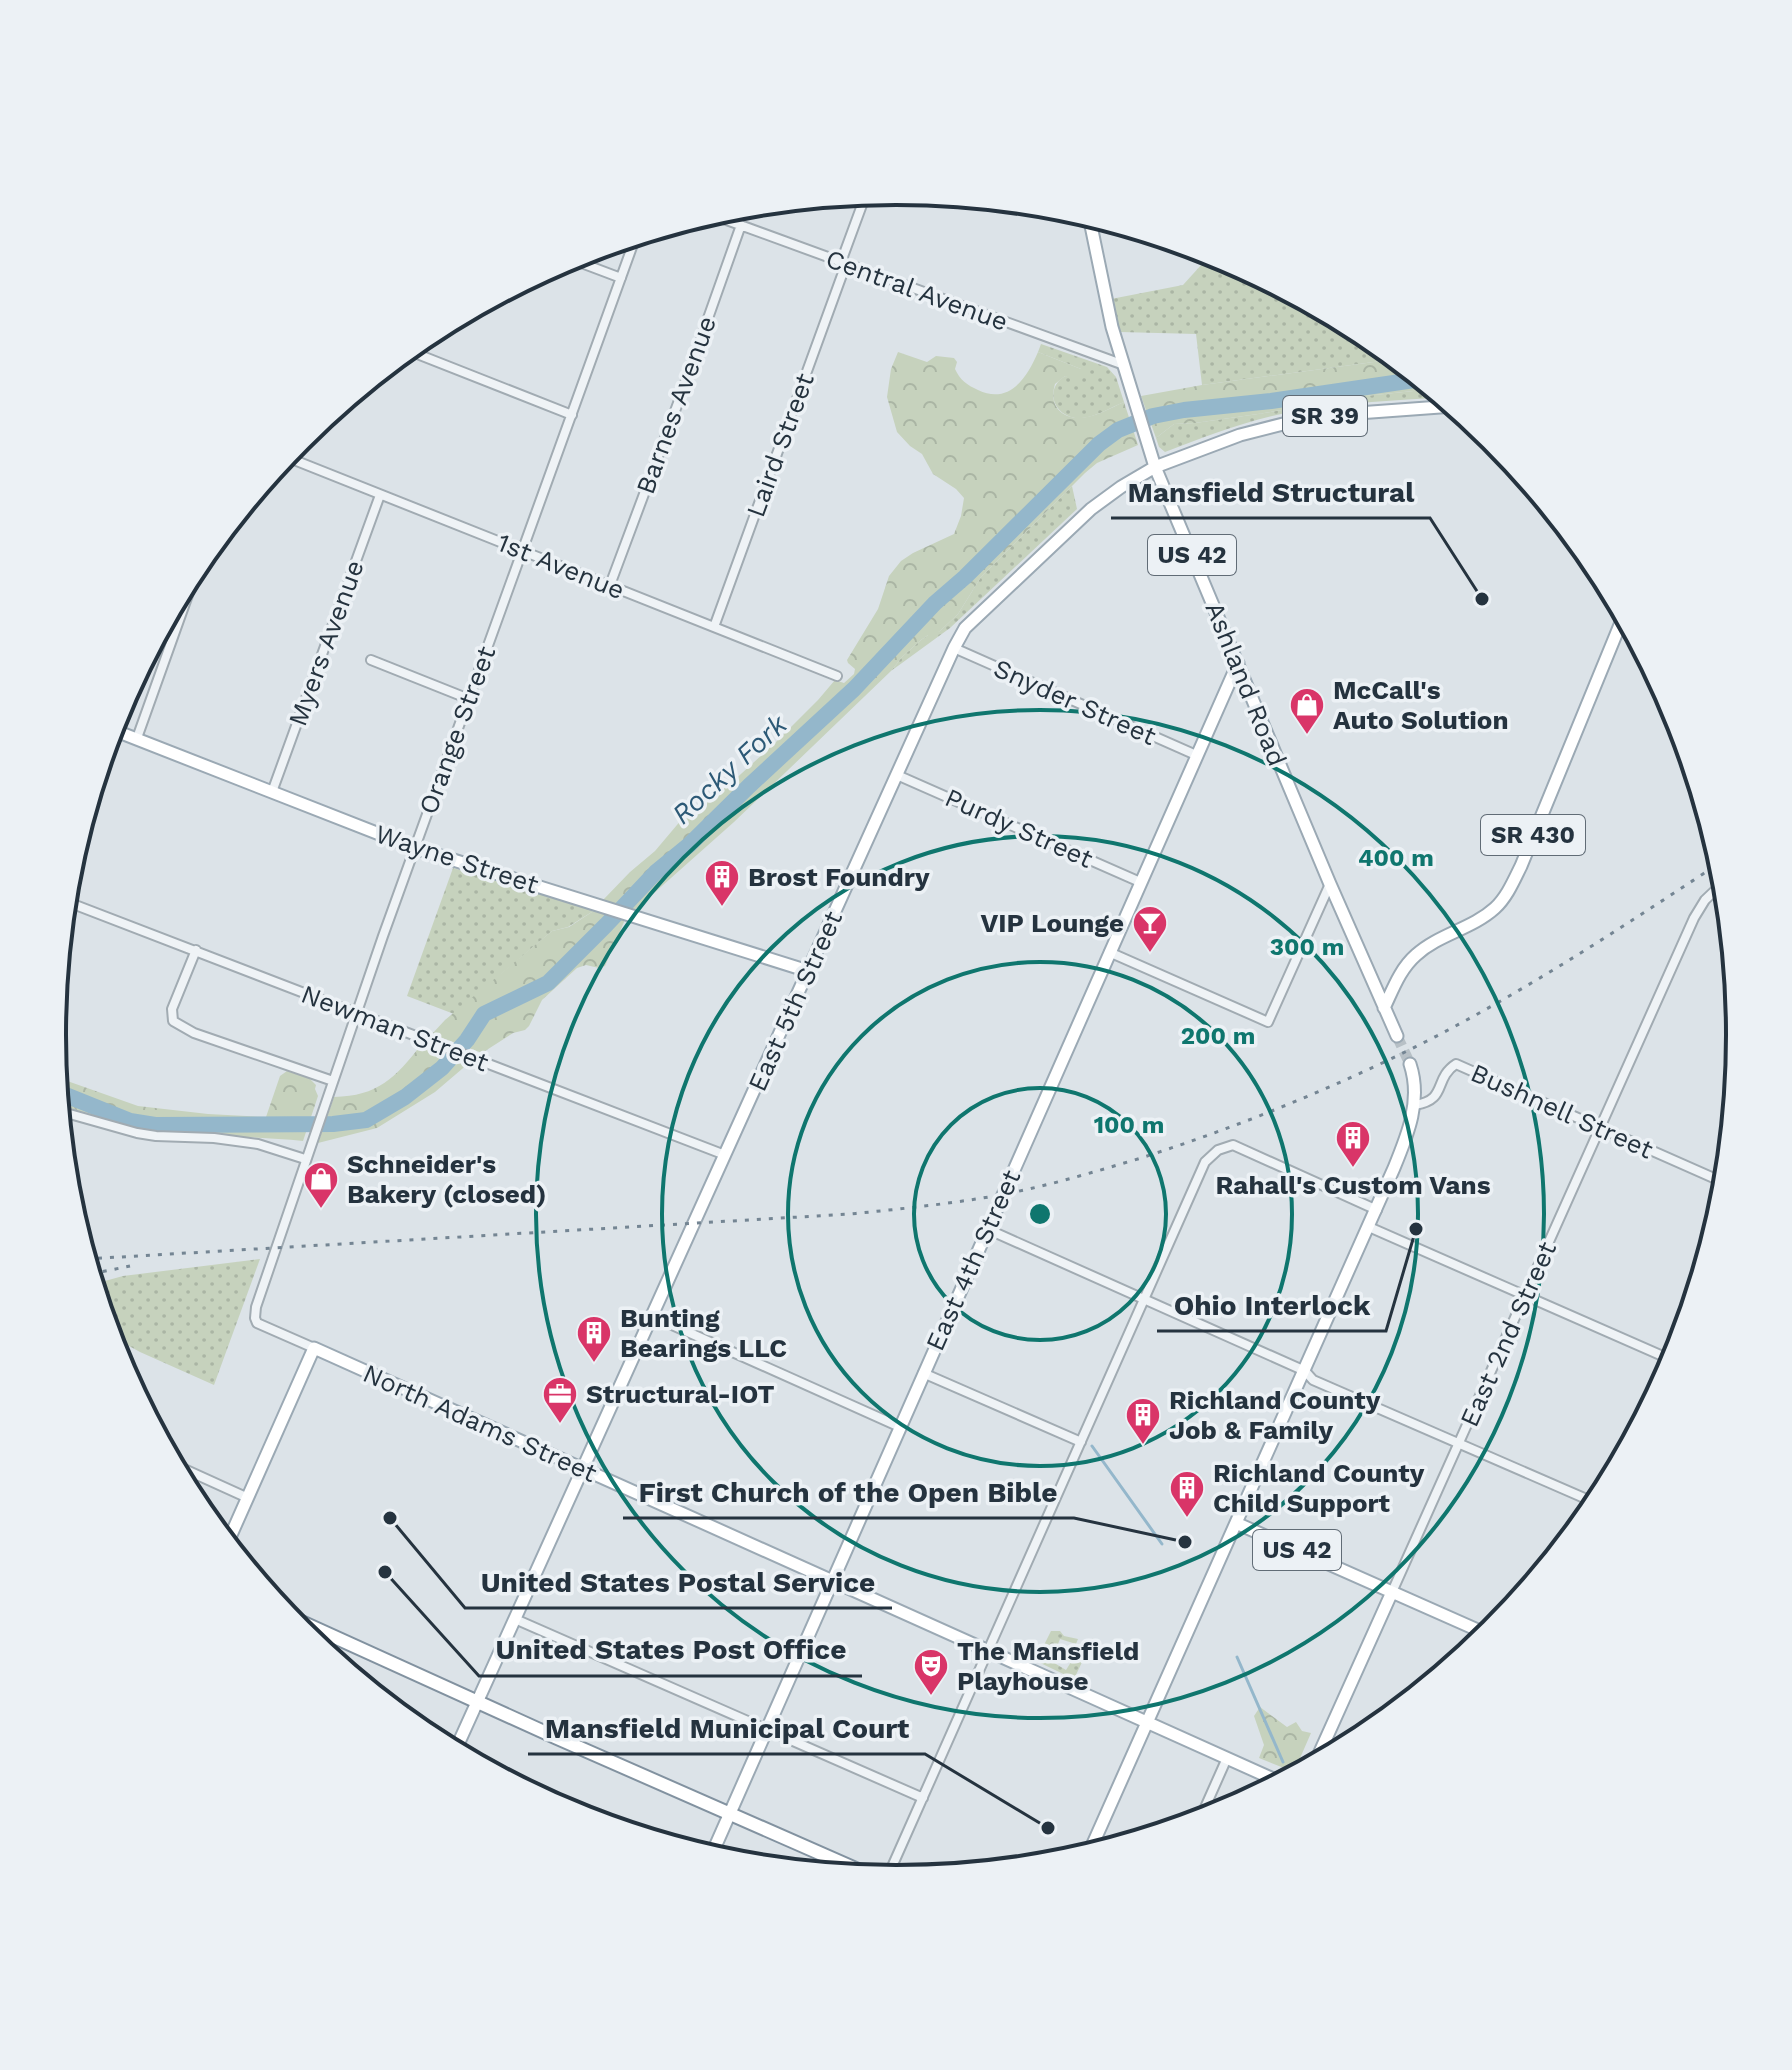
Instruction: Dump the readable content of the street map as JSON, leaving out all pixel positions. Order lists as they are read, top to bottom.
{
  "streets": {
    "main road": [
      "SR 39",
      "US 42",
      "Ashland Road",
      "SR 430",
      "Wayne Street",
      "East 5th Street",
      "East 4th Street",
      "East 2nd Street",
      "North Adams Street"
    ],
    "street": [
      "Central Avenue",
      "Barnes Avenue",
      "Laird Street",
      "1st Avenue",
      "Myers Avenue",
      "Snyder Street",
      "Orange Street",
      "Purdy Street",
      "Newman Street",
      "Bushnell Street"
    ]
  },
  "crossings": [
    ["Central Avenue", "Barnes Avenue"],
    ["Central Avenue", "Laird Street"],
    ["Central Avenue", "Ashland Road"],
    ["Barnes Avenue", "1st Avenue"],
    ["Laird Street", "1st Avenue"],
    ["US 42", "Ashland Road"],
    ["US 42", "SR 430"],
    ["US 42", "Bushnell Street"],
    ["US 42", "East 2nd Street"],
    ["1st Avenue", "Myers Avenue"],
    ["1st Avenue", "Orange Street"],
    ["Myers Avenue", "Wayne Street"],
    ["Ashland Road", "SR 430"],
    ["Ashland Road", "East 5th Street"],
    ["Ashland Road", "East 4th Street"],
    ["Snyder Street", "East 5th Street"],
    ["Snyder Street", "East 4th Street"],
    ["Orange Street", "Wayne Street"],
    ["Orange Street", "Newman Street"],
    ["Orange Street", "North Adams Street"],
    ["Purdy Street", "East 5th Street"],
    ["Purdy Street", "East 4th Street"],
    ["Wayne Street", "East 5th Street"],
    ["East 5th Street", "Newman Street"],
    ["East 5th Street", "North Adams Street"],
    ["Bushnell Street", "East 2nd Street"],
    ["East 4th Street", "North Adams Street"]
  ],
  "water": ["Rocky Fork"],
  "places": {
    "other": [
      "Mansfield Structural",
      "Ohio Interlock",
      "United States Postal Service",
      "First Church of the Open Bible",
      "United States Post Office",
      "Mansfield Municipal Court"
    ],
    "shop": ["McCall's Auto Solution", "Schneider's Bakery (closed)"],
    "building": [
      "Brost Foundry",
      "Rahall's Custom Vans",
      "Bunting Bearings LLC",
      "Richland County Job & Family",
      "Richland County Child Support"
    ],
    "bar": ["VIP Lounge"],
    "office": ["Structural-IOT"],
    "theatre": ["The Mansfield Playhouse"]
  },
  "rings": [
    "400 m",
    "300 m",
    "200 m",
    "100 m"
  ]
}
